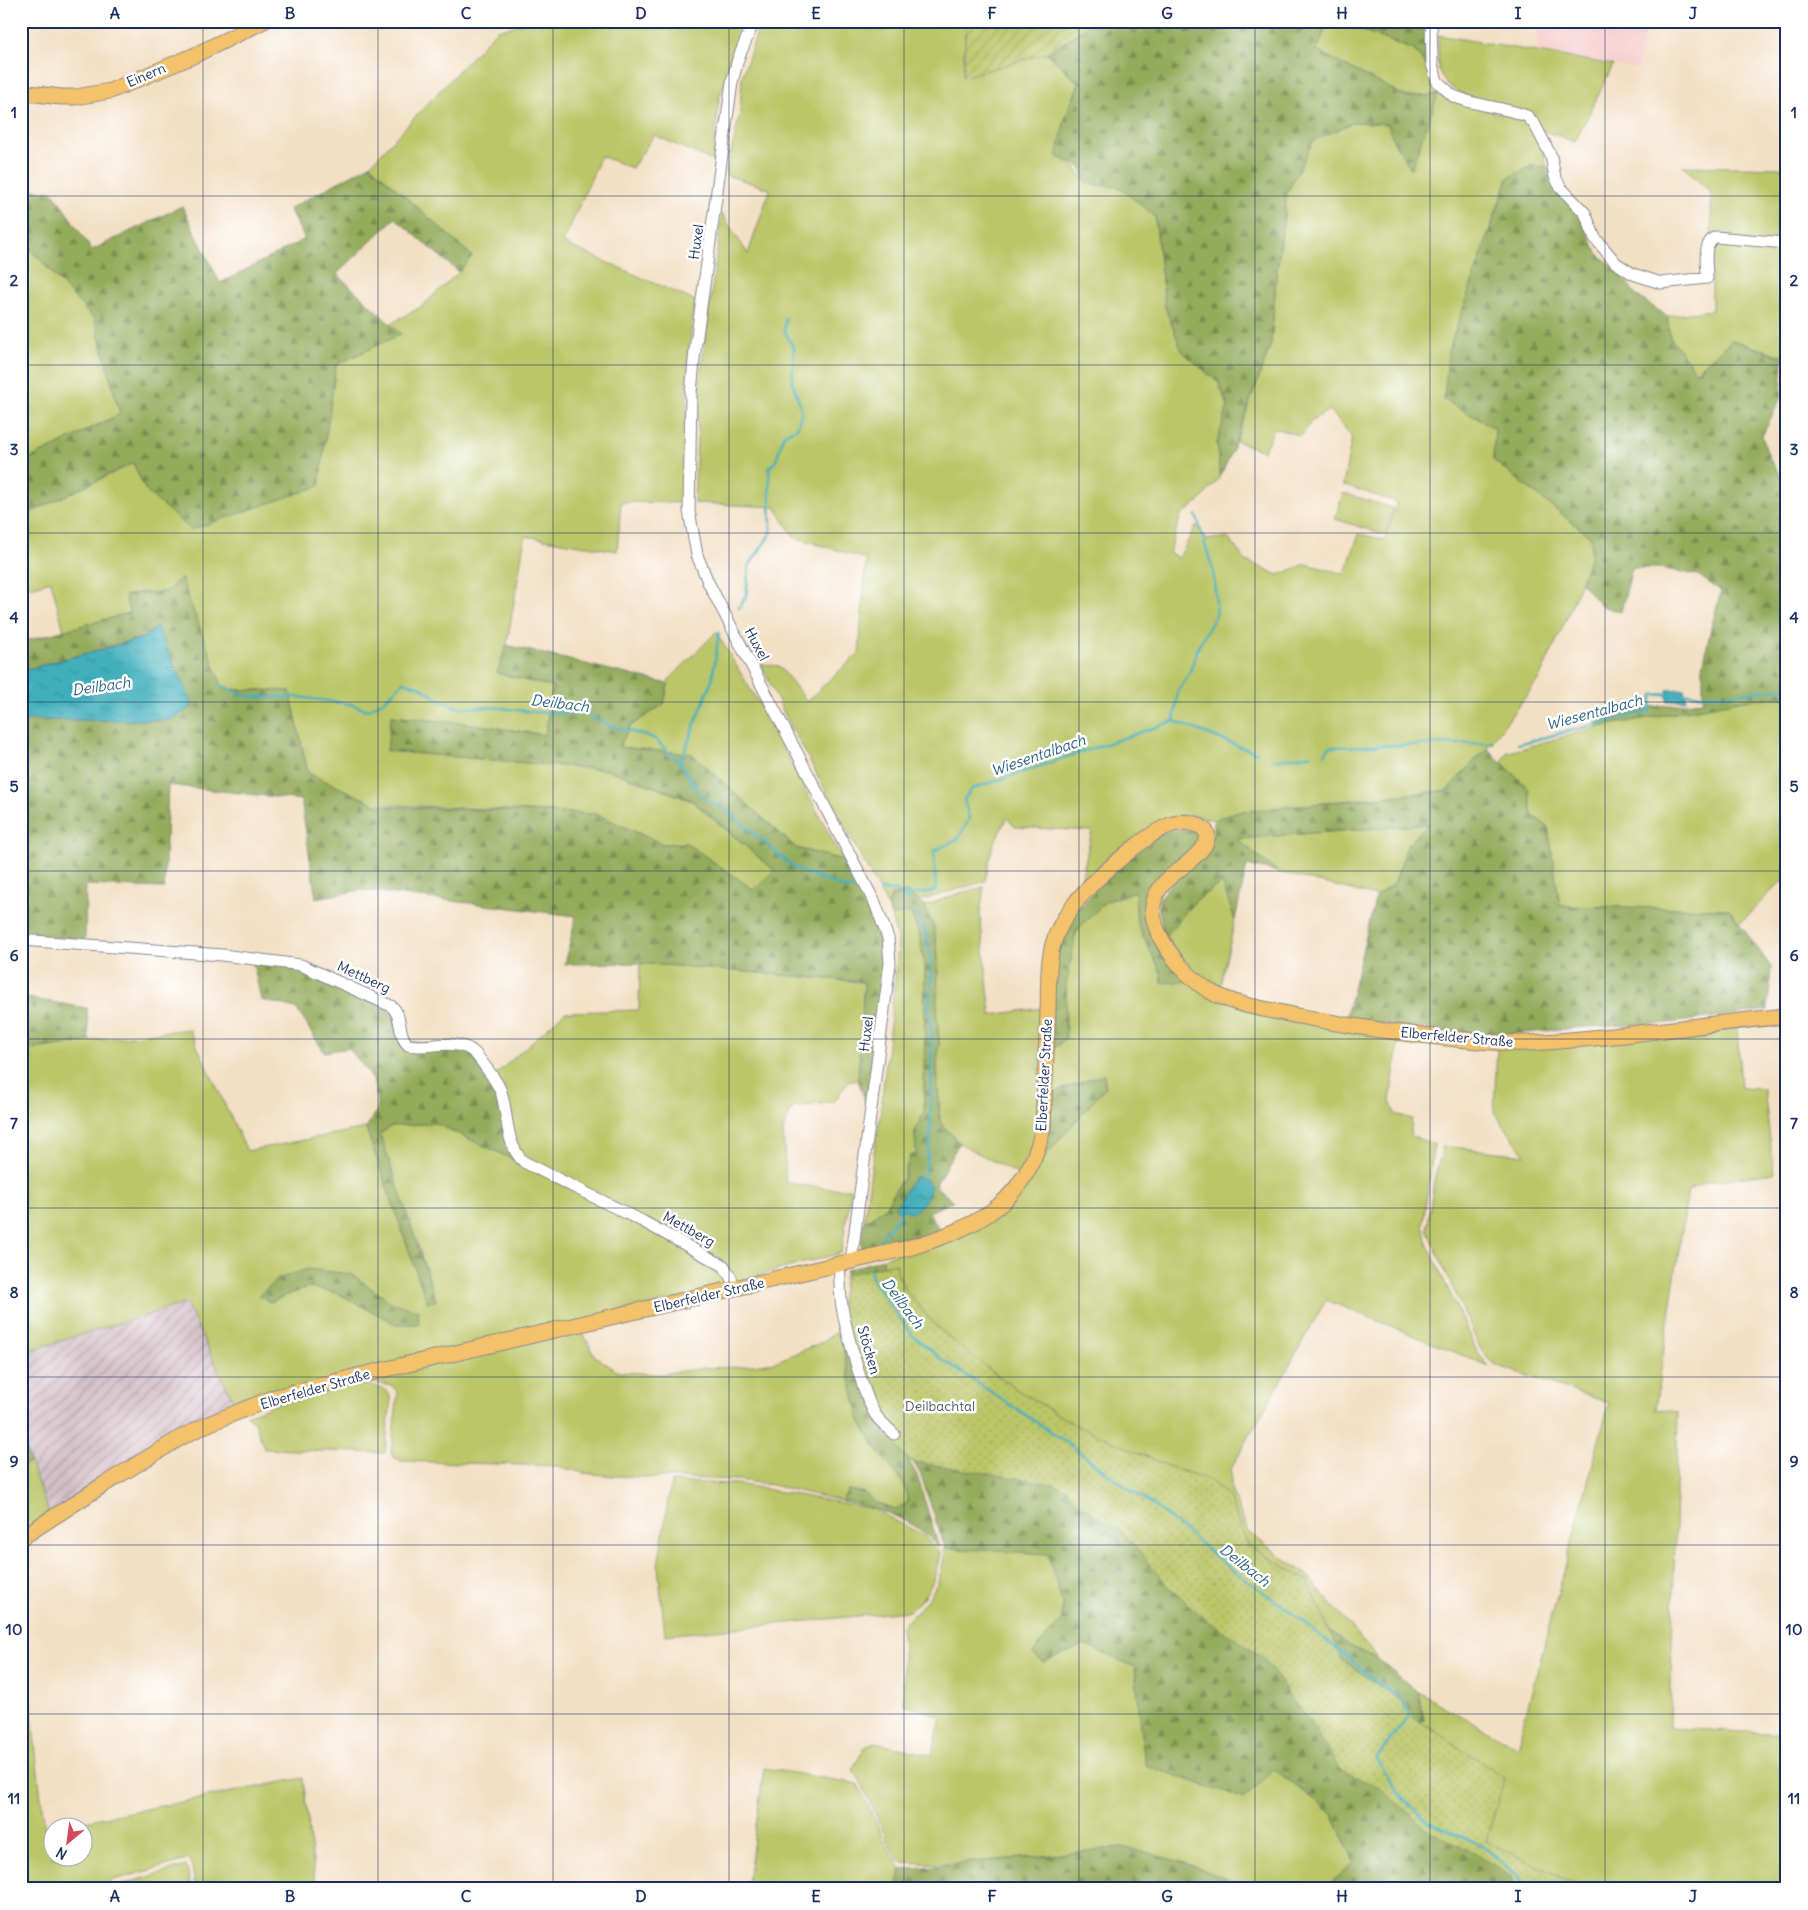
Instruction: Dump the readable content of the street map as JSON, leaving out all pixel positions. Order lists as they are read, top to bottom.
{
  "streets": {
    "main road": ["Einern", "Elberfelder Straße"],
    "street": ["Huxel", "Mettberg", "Stöcken"]
  },
  "crossings": [
    ["Huxel", "Elberfelder Straße"],
    ["Huxel", "Stöcken"],
    ["Mettberg", "Elberfelder Straße"],
    ["Elberfelder Straße", "Stöcken"]
  ],
  "water": ["Deilbach", "Wiesentalbach"],
  "parks": ["Deilbachtal"],
  "north": "bottom left",
  "grid": {
    "columns": [
      "A",
      "B",
      "C",
      "D",
      "E",
      "F",
      "G",
      "H",
      "I",
      "J"
    ],
    "rows": [
      "1",
      "2",
      "3",
      "4",
      "5",
      "6",
      "7",
      "8",
      "9",
      "10",
      "11"
    ]
  }
}
